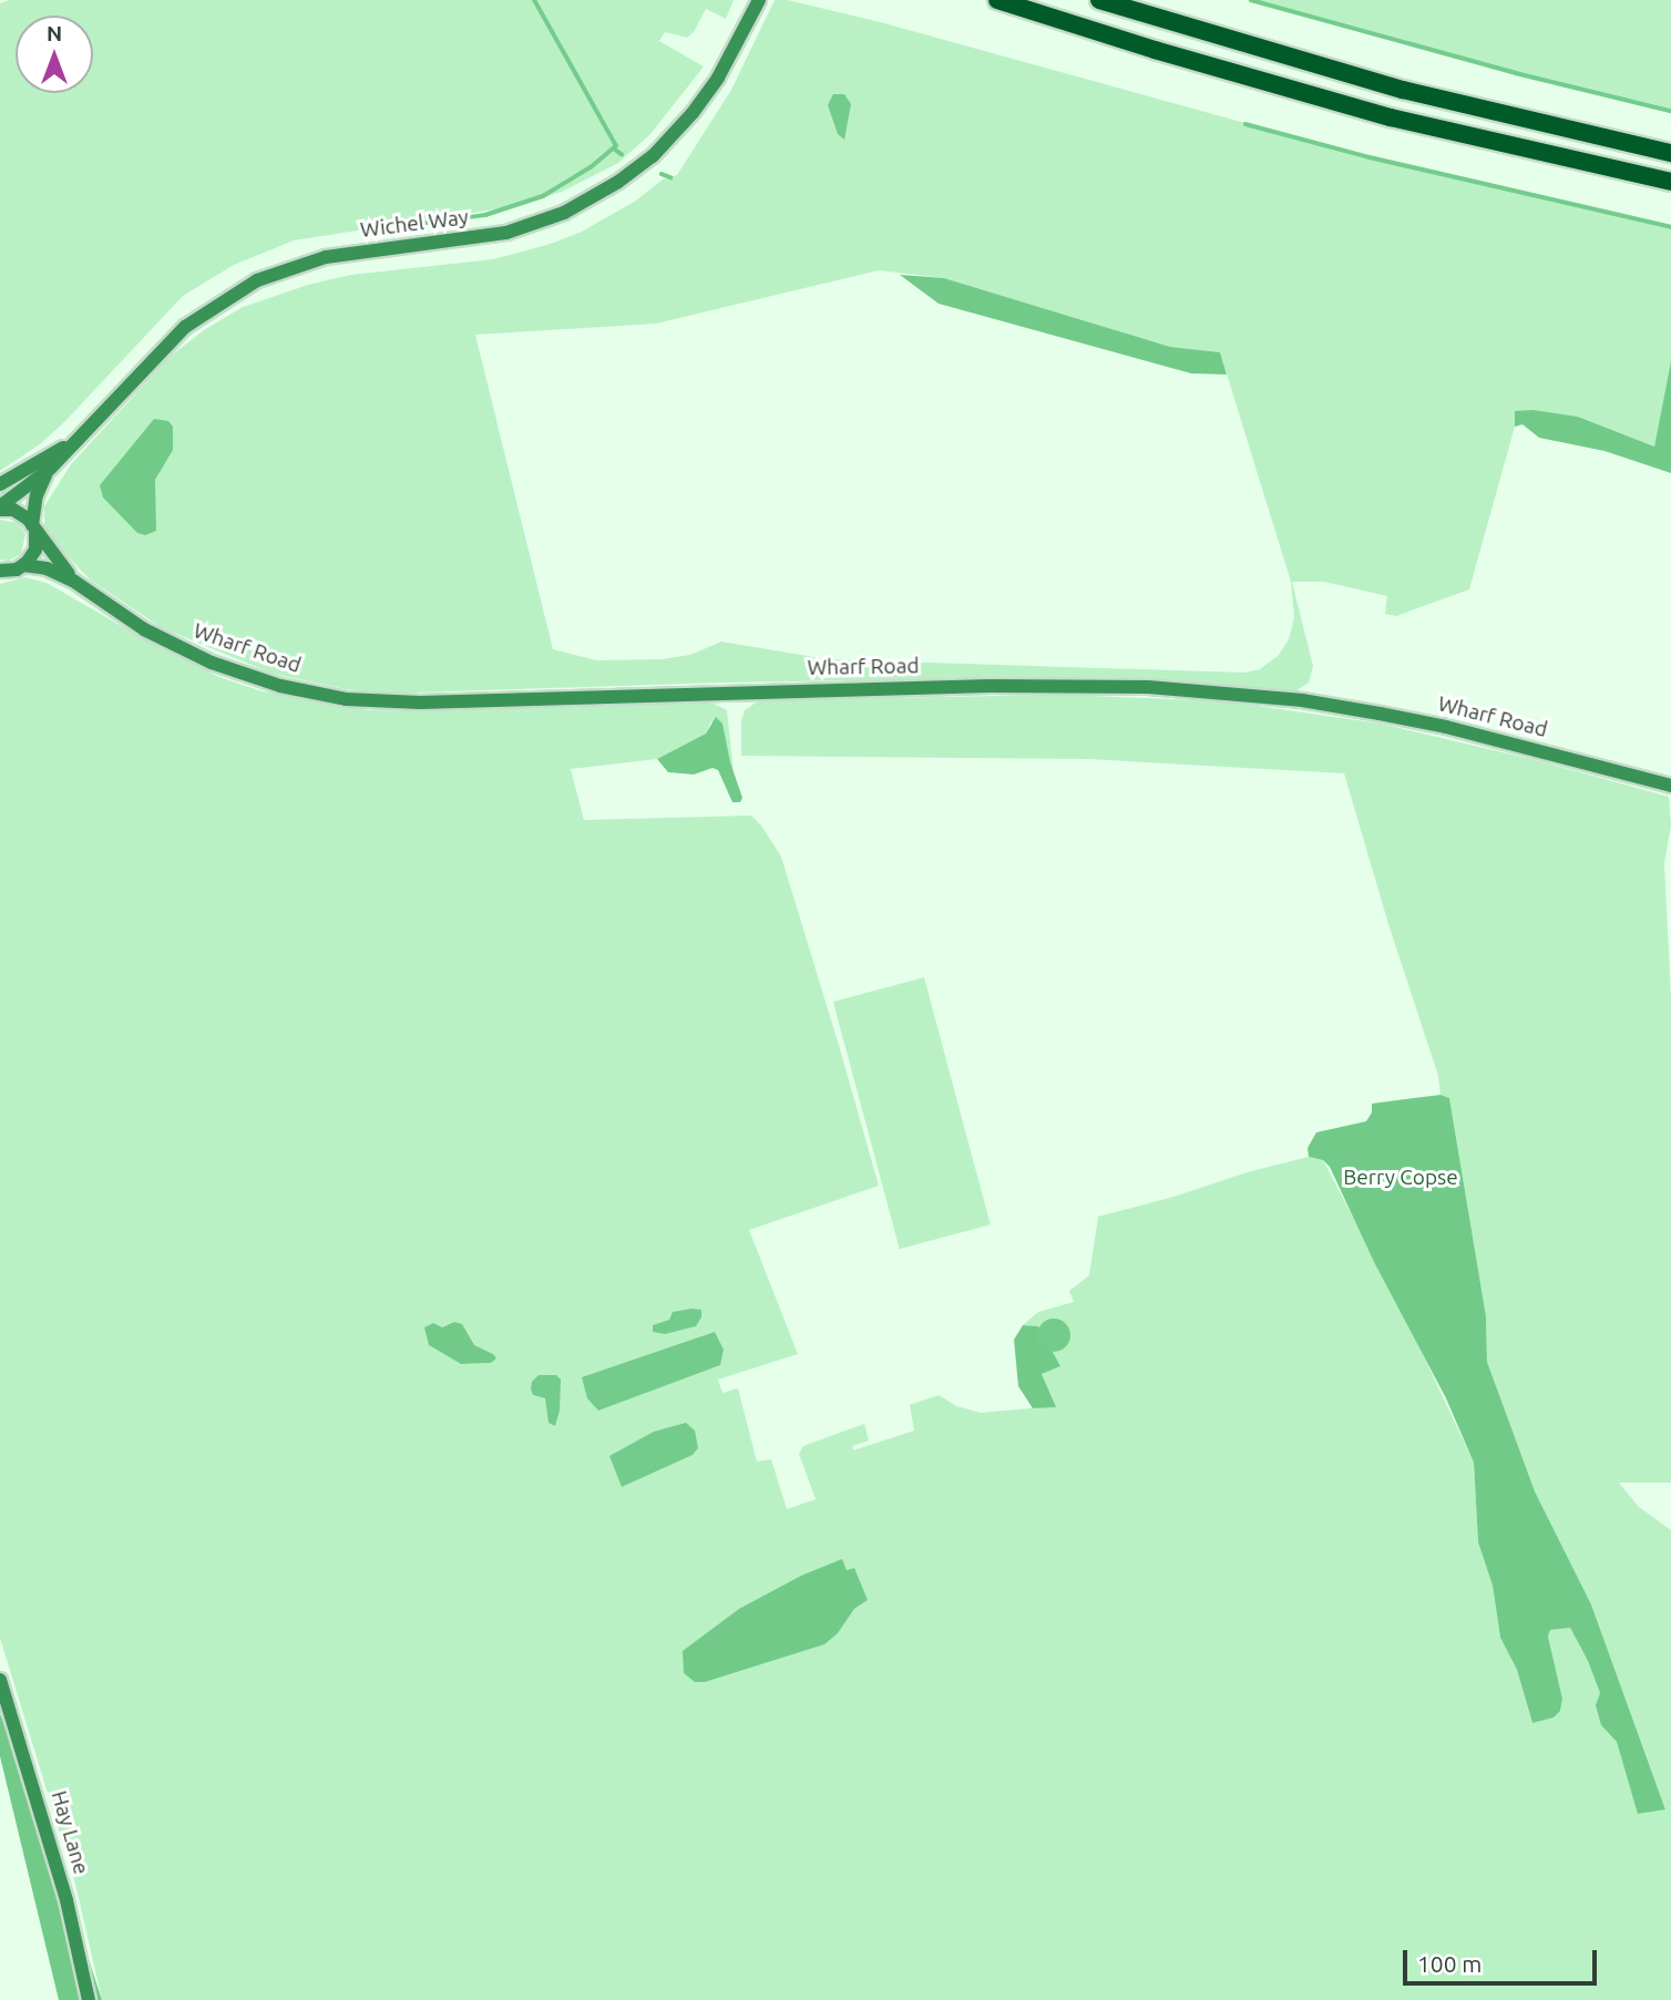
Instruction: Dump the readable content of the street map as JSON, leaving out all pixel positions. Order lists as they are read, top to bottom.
{
  "streets": {
    "main road": ["Wichel Way", "Wharf Road", "Hay Lane"]
  },
  "crossings": [
    ["Wichel Way", "Wharf Road"]
  ],
  "parks": ["Berry Copse"],
  "scale_bar": "100 m",
  "north": "top"
}
